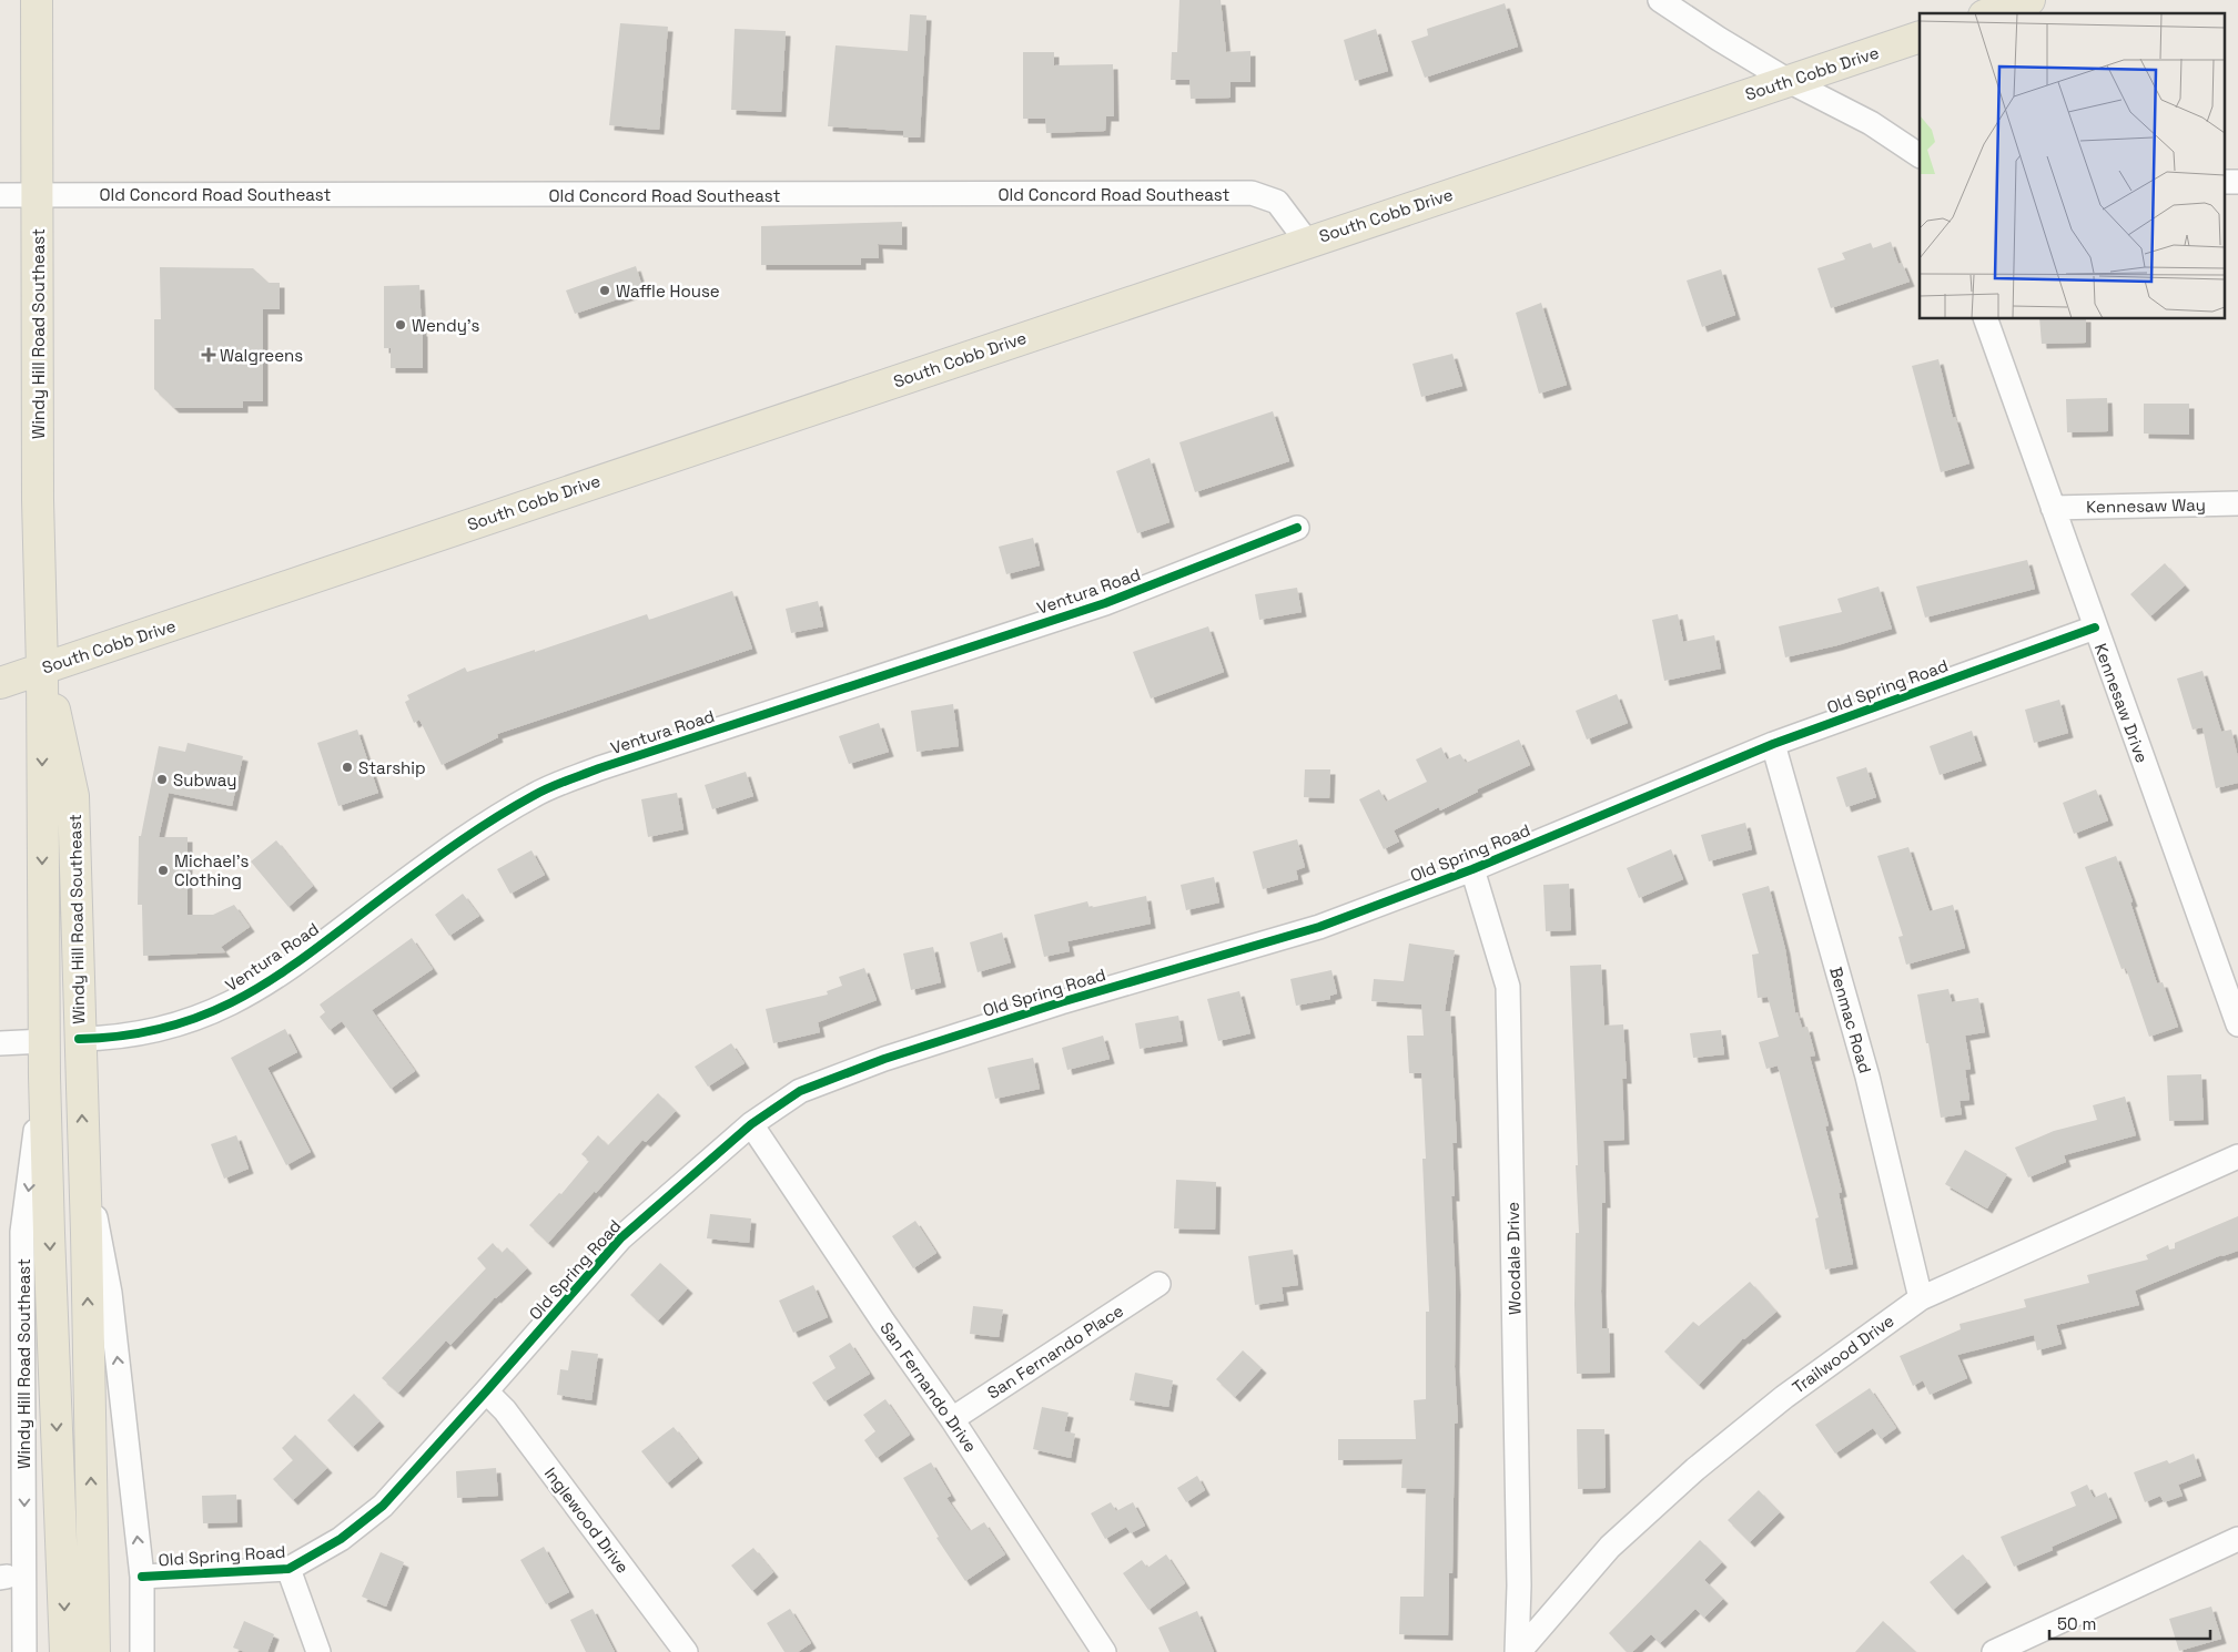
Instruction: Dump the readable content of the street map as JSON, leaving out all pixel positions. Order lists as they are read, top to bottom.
{
  "streets": {
    "main road": ["South Cobb Drive", "Windy Hill Road Southeast"],
    "street": [
      "Old Concord Road Southeast",
      "Kennesaw Way",
      "Ventura Road",
      "Old Spring Road",
      "Kennesaw Drive",
      "Benmac Road",
      "Woodale Drive",
      "San Fernando Place",
      "Trailwood Drive",
      "San Fernando Drive",
      "Inglewood Drive"
    ]
  },
  "crossings": [
    ["South Cobb Drive", "Old Concord Road Southeast"],
    ["South Cobb Drive", "Windy Hill Road Southeast"],
    ["Old Concord Road Southeast", "Windy Hill Road Southeast"],
    ["Windy Hill Road Southeast", "Ventura Road"],
    ["Windy Hill Road Southeast", "Old Spring Road"],
    ["Kennesaw Way", "Kennesaw Drive"],
    ["Old Spring Road", "Kennesaw Drive"],
    ["Old Spring Road", "Benmac Road"],
    ["Old Spring Road", "Woodale Drive"],
    ["Old Spring Road", "San Fernando Drive"],
    ["Old Spring Road", "Inglewood Drive"],
    ["Benmac Road", "Trailwood Drive"],
    ["Woodale Drive", "Trailwood Drive"],
    ["San Fernando Place", "San Fernando Drive"]
  ],
  "places": {
    "other": [
      "Waffle House",
      "Wendy's",
      "Starship",
      "Subway",
      "Michael's Clothing"
    ],
    "health": ["Walgreens"]
  },
  "scale_bar": "50 m"
}
